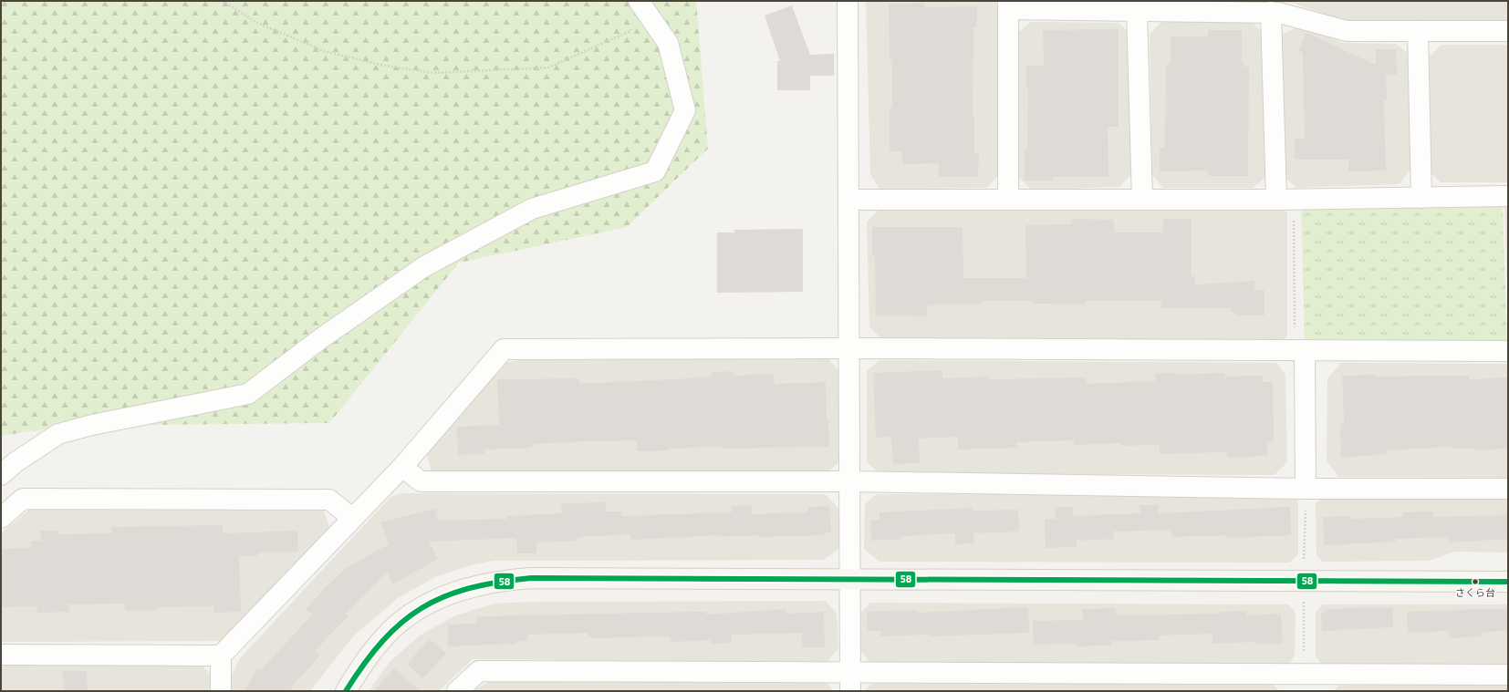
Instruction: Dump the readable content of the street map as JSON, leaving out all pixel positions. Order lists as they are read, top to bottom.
{
  "places": ["さくら台"],
  "lines": ["transit line 58"]
}
